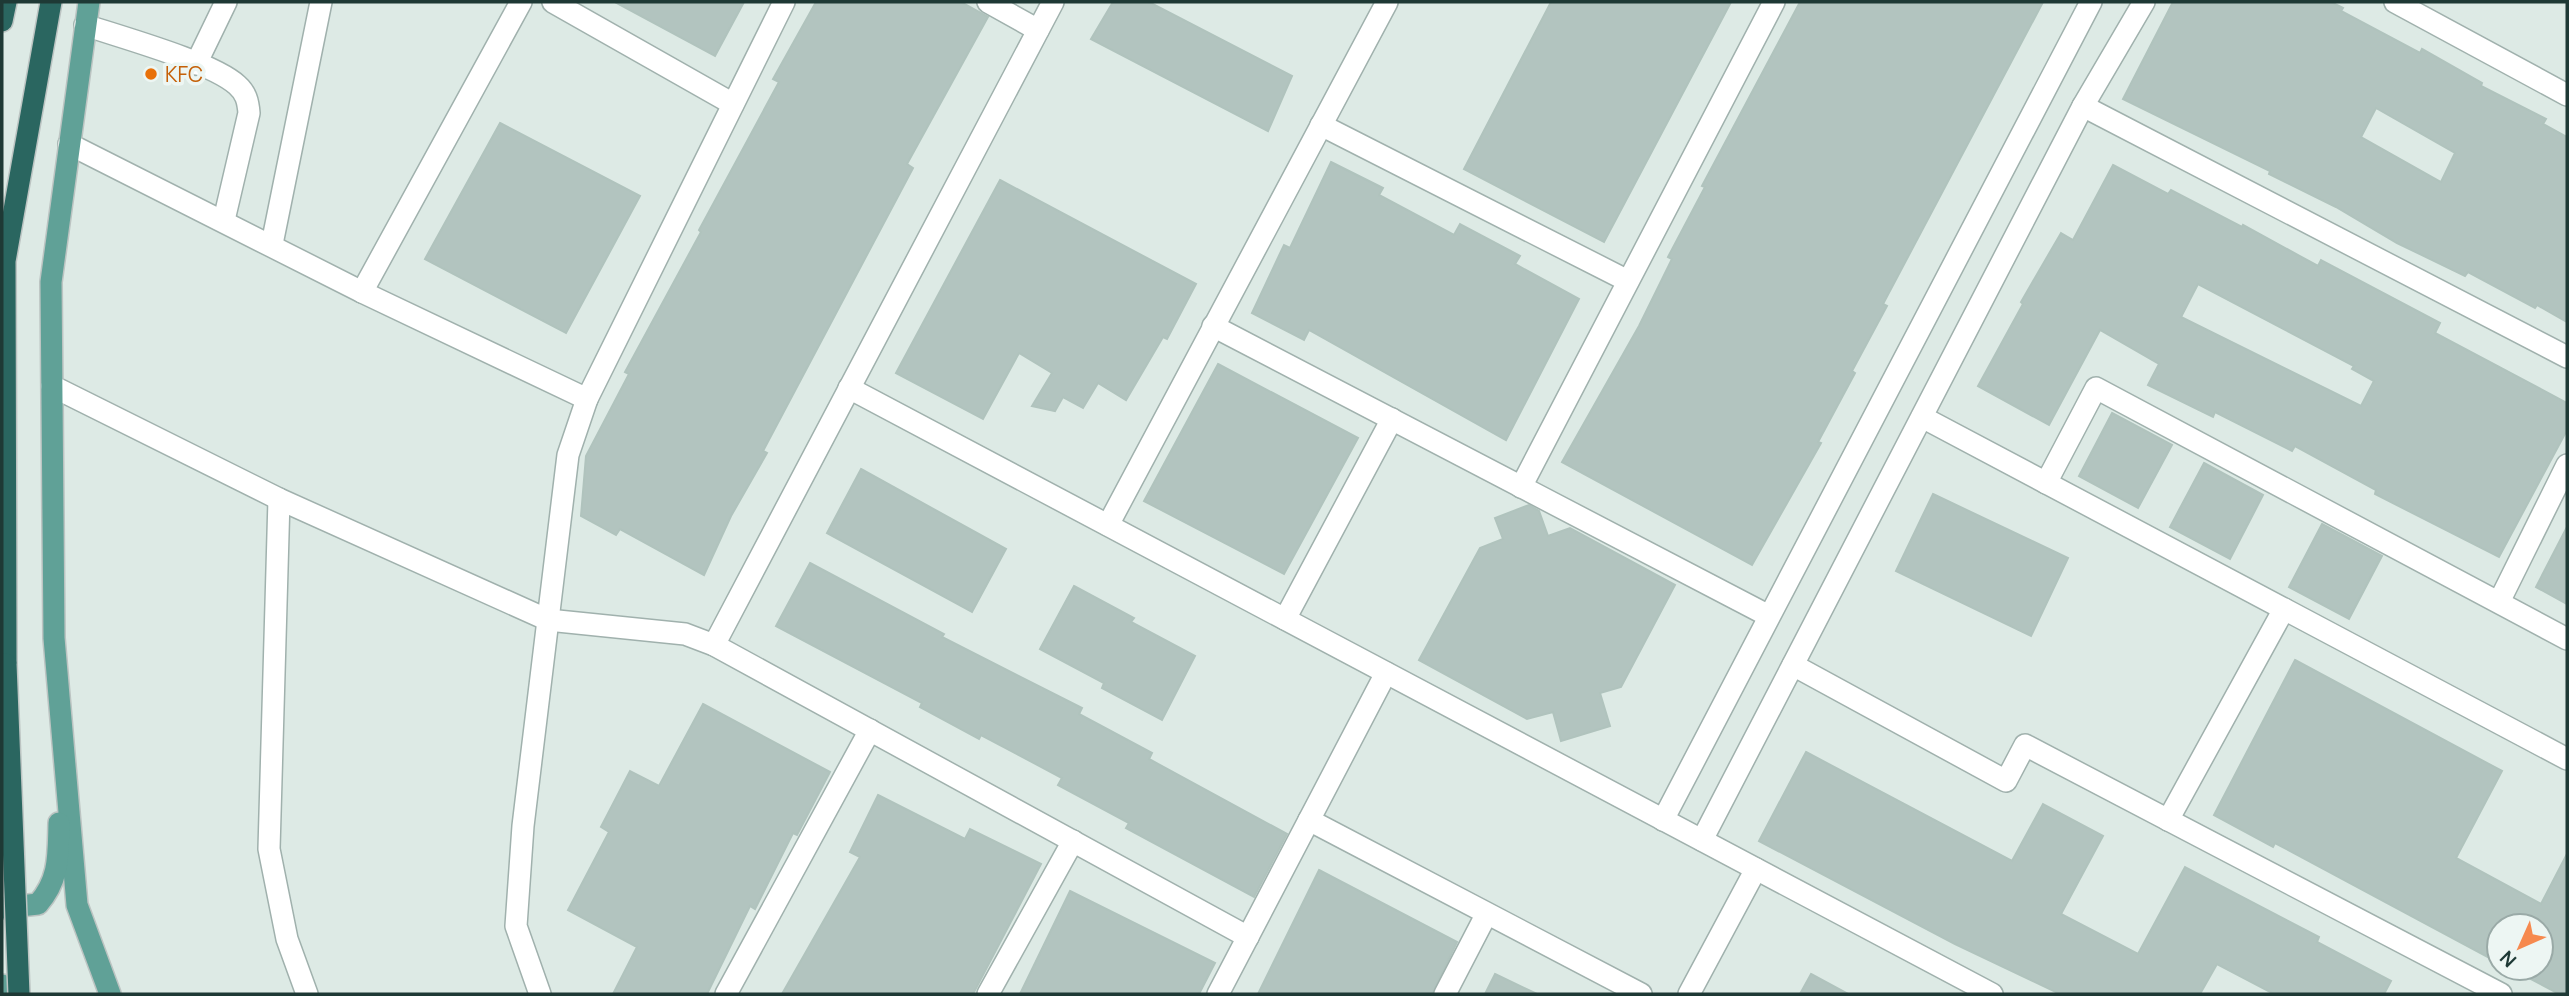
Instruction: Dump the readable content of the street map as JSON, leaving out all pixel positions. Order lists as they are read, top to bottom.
{
  "places": ["KFC"],
  "north": "bottom left"
}
